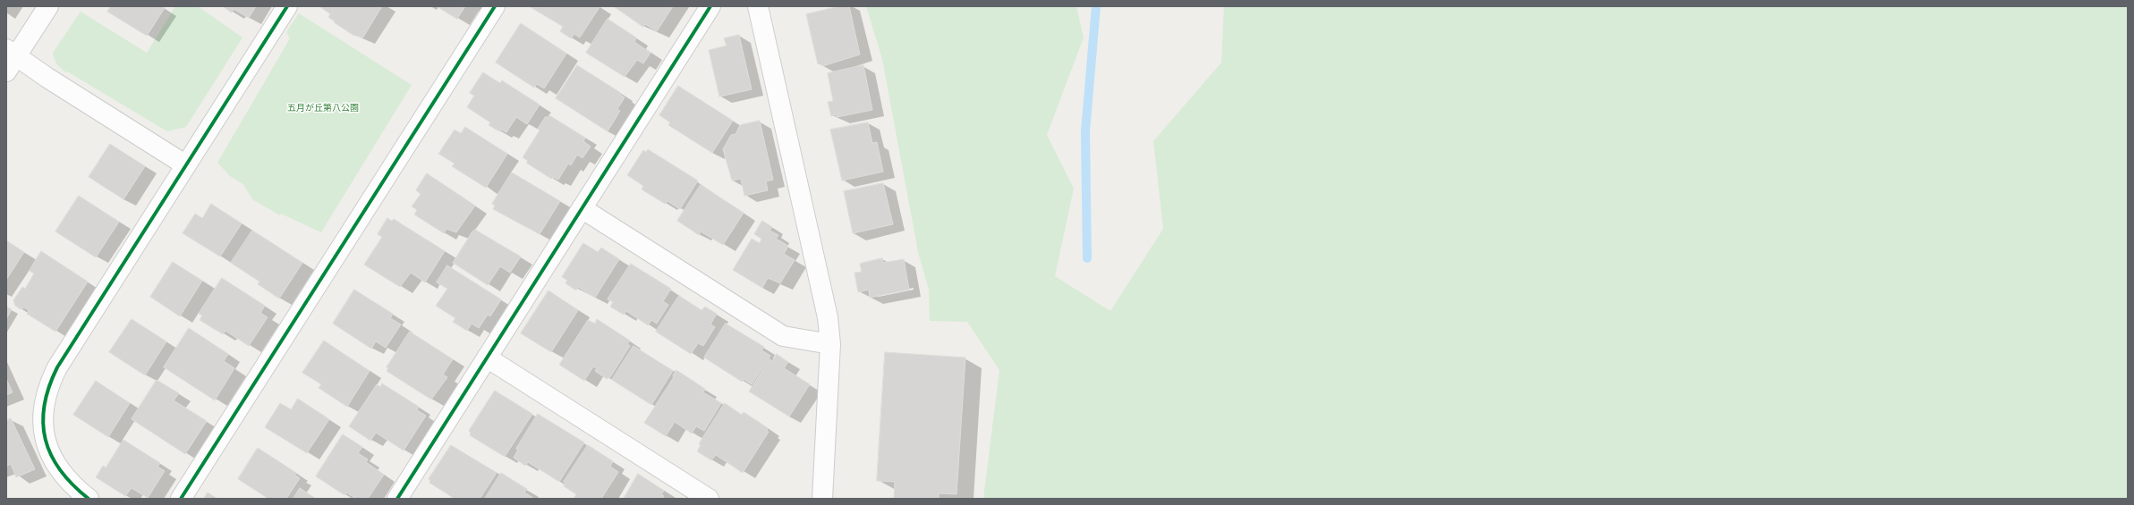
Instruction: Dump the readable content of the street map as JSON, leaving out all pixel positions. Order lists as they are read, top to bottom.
{
  "parks": ["五月が丘第八公園"]
}
